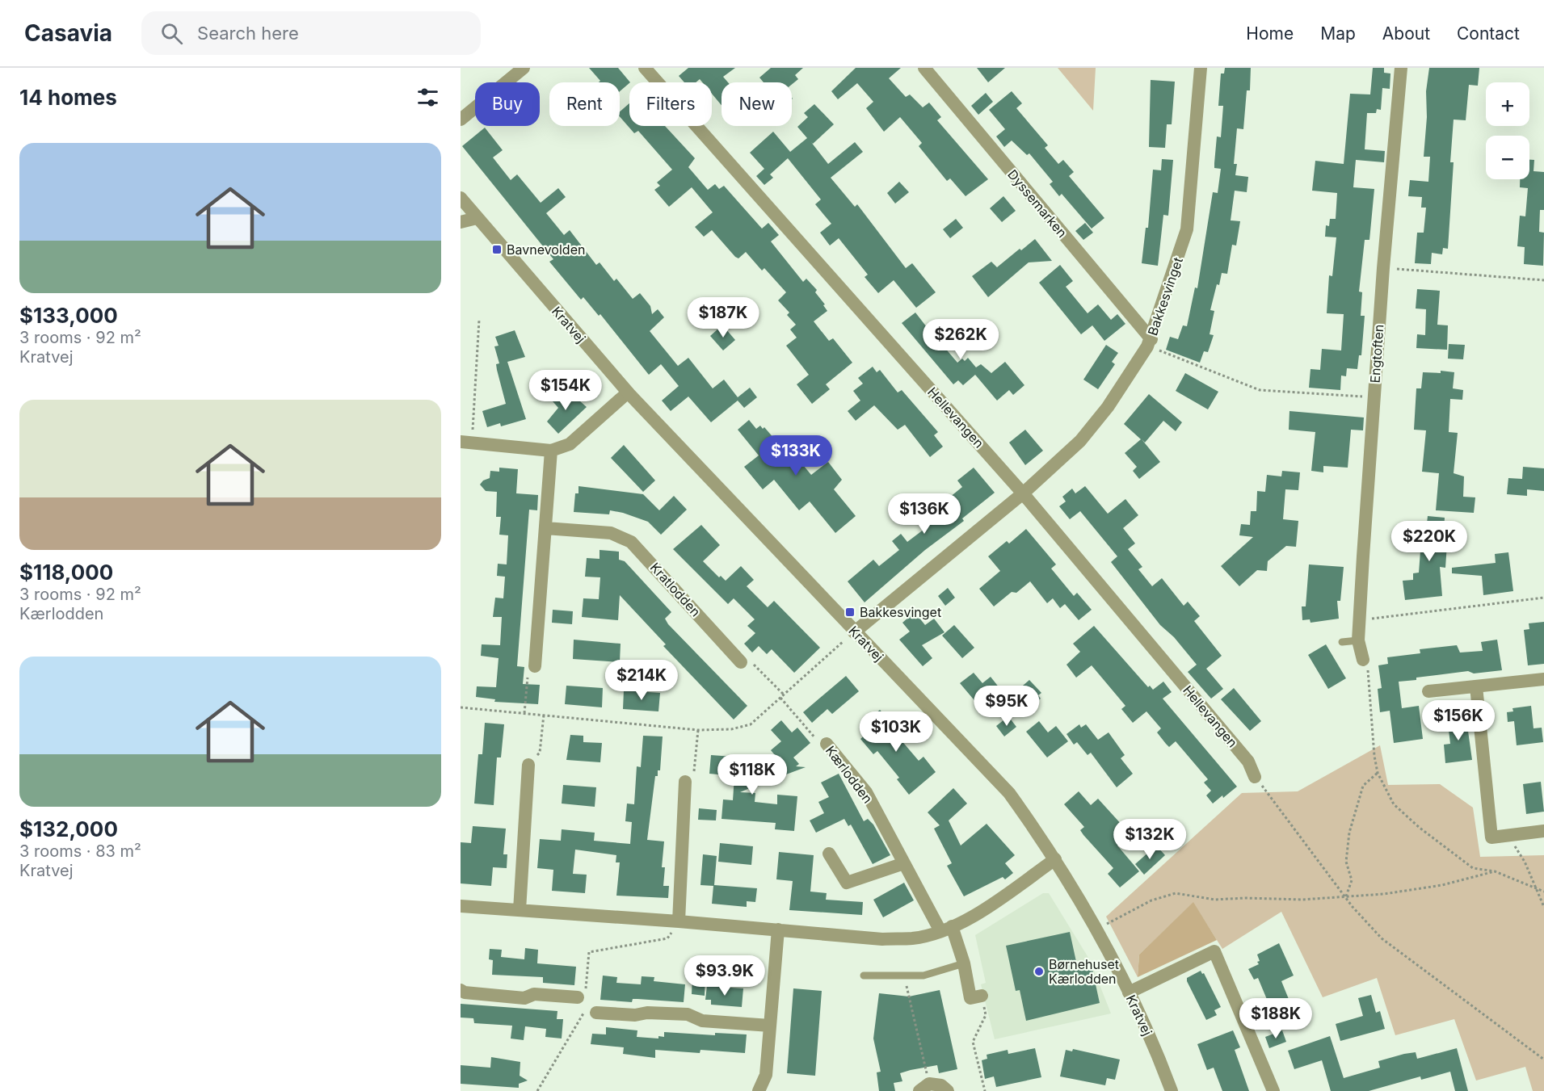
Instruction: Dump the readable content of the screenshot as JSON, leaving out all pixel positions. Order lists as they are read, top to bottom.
{
  "streets": {
    "street": [
      "Dyssemarken",
      "Bakkesvinget",
      "Kratvej",
      "Engtoften",
      "Hellevangen",
      "Kratlodden",
      "Kærlodden"
    ]
  },
  "crossings": [
    ["Dyssemarken", "Bakkesvinget"],
    ["Bakkesvinget", "Kratvej"],
    ["Bakkesvinget", "Hellevangen"]
  ],
  "places": {
    "transit": ["Bavnevolden", "Bakkesvinget"],
    "other": ["Børnehuset Kærlodden"]
  },
  "page": {
    "header": "Casavia",
    "search": "Search here",
    "nav": [
      "Home",
      "Map",
      "About",
      "Contact"
    ],
    "heading": "14 homes",
    "map_buttons": ["+", "−"],
    "chip": [
      "Buy",
      "Rent",
      "Filters",
      "New"
    ],
    "list": [
      {
        "name": "$133,000",
        "note": "3 rooms · 92 m² · Kratvej"
      },
      {
        "name": "$118,000",
        "note": "3 rooms · 92 m² · Kærlodden"
      },
      {
        "name": "$132,000",
        "note": "3 rooms · 83 m² · Kratvej"
      }
    ],
    "price": [
      "$187K",
      "$262K",
      "$154K",
      "$133K",
      "$136K",
      "$220K",
      "$214K",
      "$95K",
      "$156K",
      "$103K",
      "$118K",
      "$132K",
      "$93.9K",
      "$188K"
    ]
  }
}
